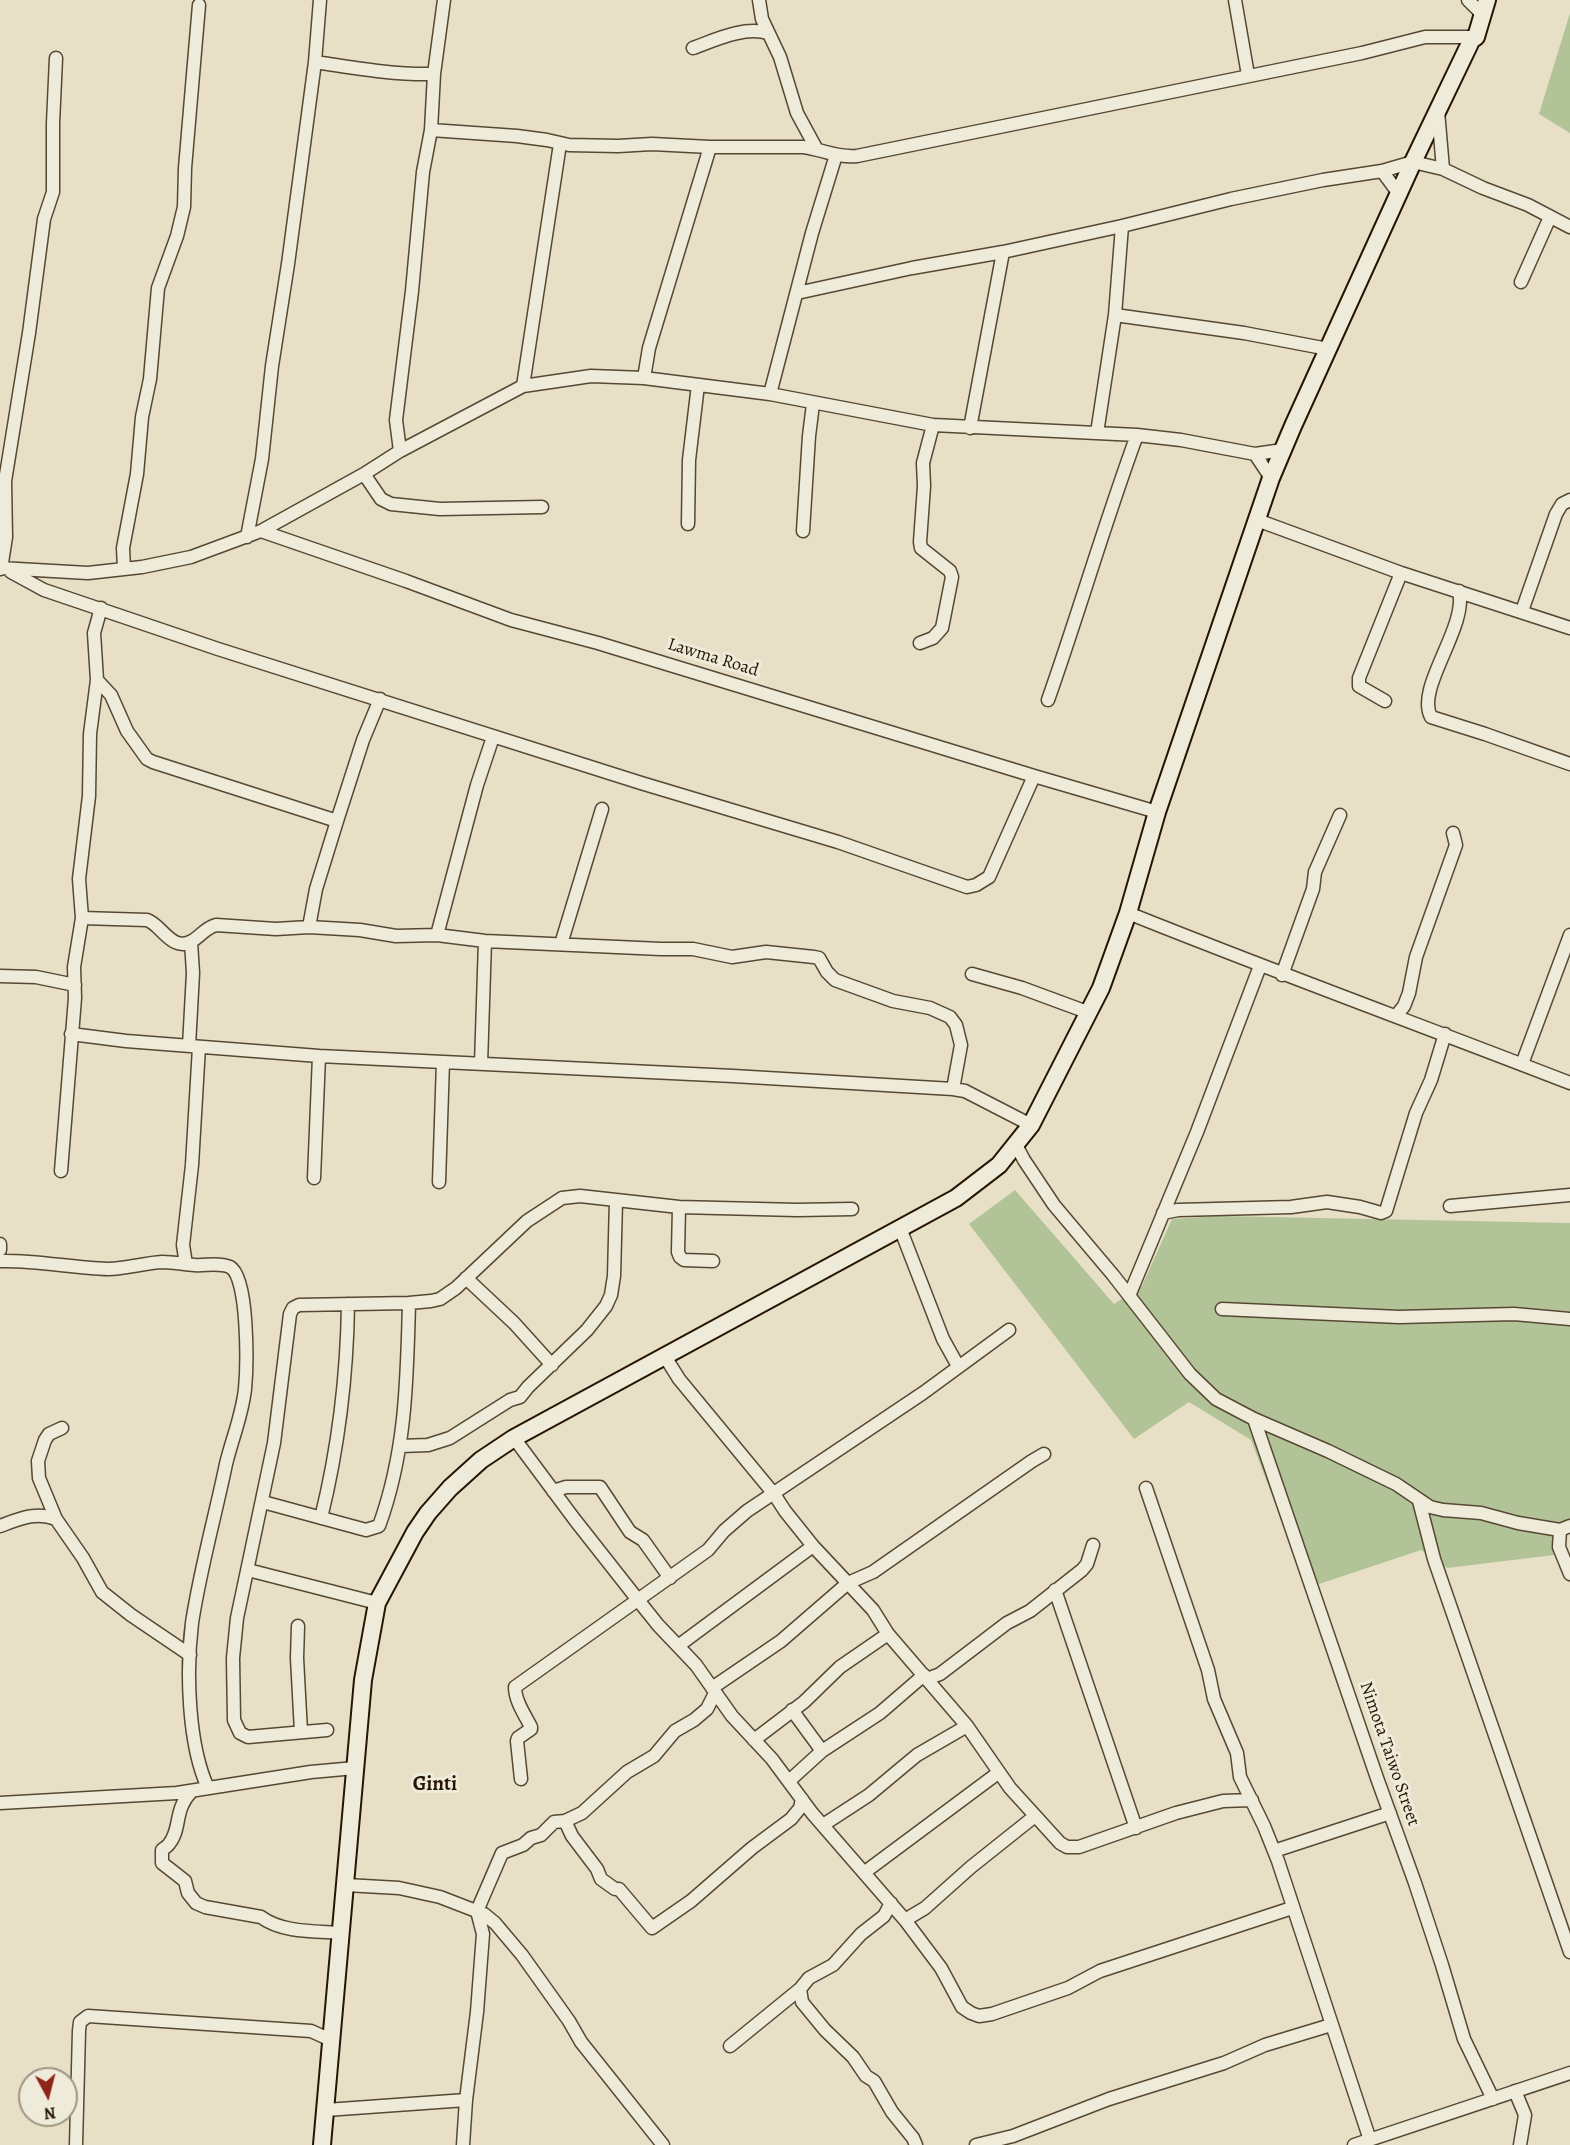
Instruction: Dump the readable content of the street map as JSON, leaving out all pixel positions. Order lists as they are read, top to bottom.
{
  "streets": {
    "street": ["Lawma Road", "Nimota Taiwo Street"]
  },
  "districts": ["Ginti"],
  "north": "bottom"
}
